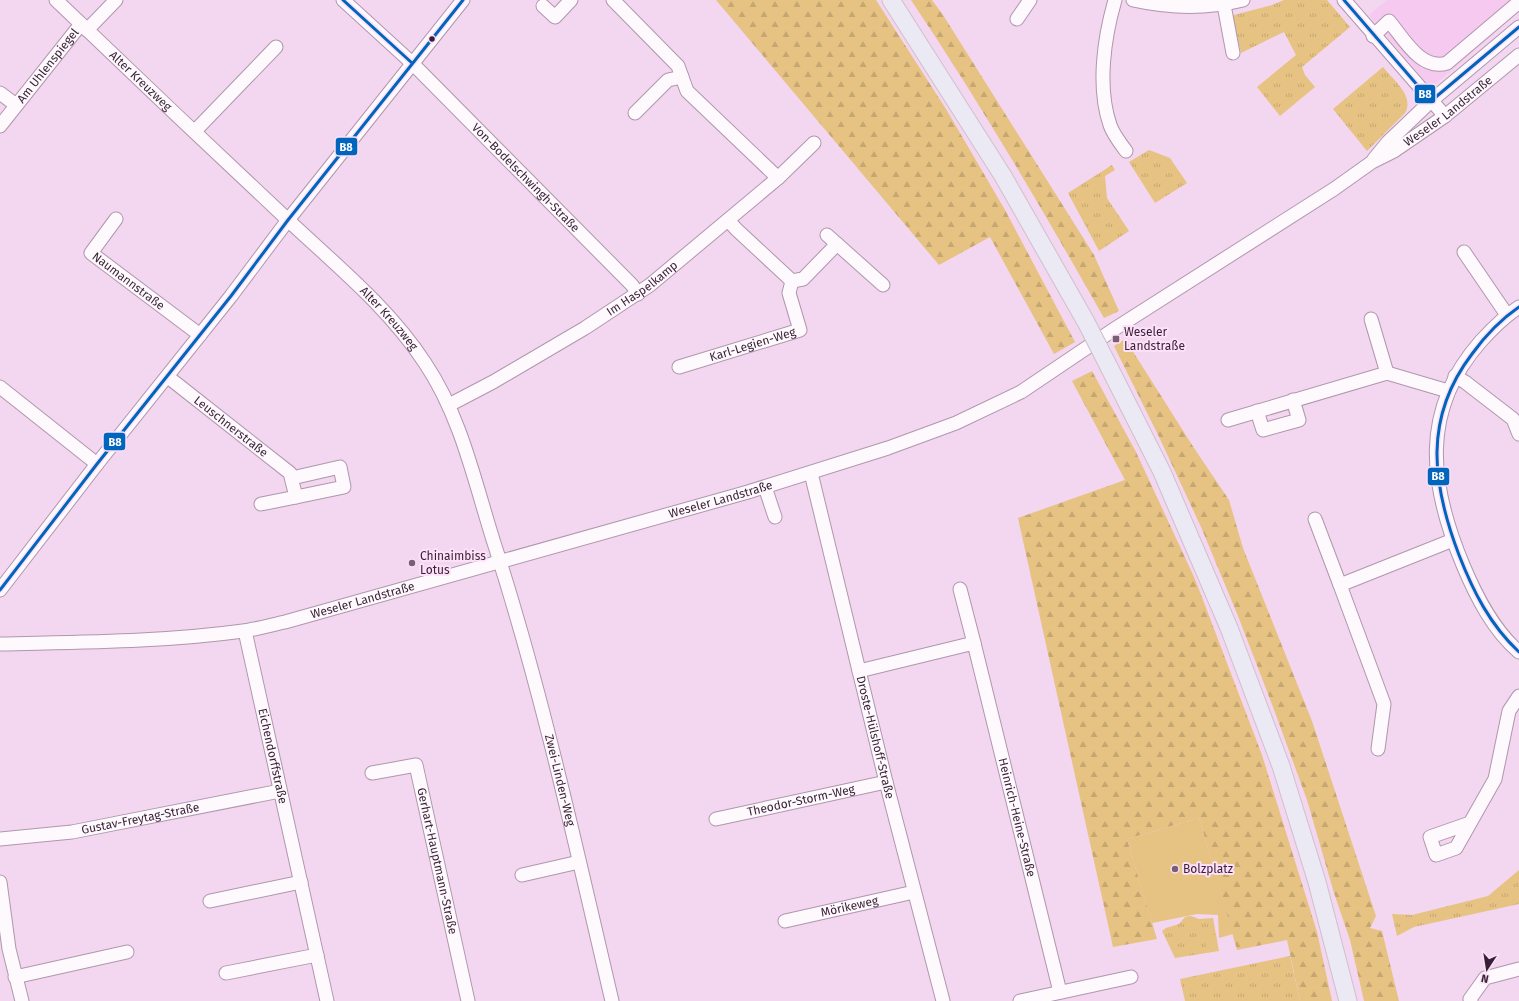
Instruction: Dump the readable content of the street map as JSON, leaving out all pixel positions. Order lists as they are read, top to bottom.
{
  "streets": {
    "street": [
      "Am Uhlenspiegel",
      "Alter Kreuzweg",
      "Weseler Landstraße",
      "Von-Bodelschwingh-Straße",
      "Naumannstraße",
      "Im Haspelkamp",
      "Karl-Legien-Weg",
      "Leuschnerstraße",
      "Droste-Hülshoff-Straße",
      "Eichendorffstraße",
      "Zwei-Linden-Weg",
      "Theodor-Storm-Weg",
      "Heinrich-Heine-Straße",
      "Gustav-Freytag-Straße",
      "Gerhart-Hauptmann-Straße",
      "Mörikeweg"
    ]
  },
  "crossings": [
    ["Am Uhlenspiegel", "Alter Kreuzweg"],
    ["Alter Kreuzweg", "Weseler Landstraße"],
    ["Alter Kreuzweg", "Im Haspelkamp"],
    ["Alter Kreuzweg", "Zwei-Linden-Weg"],
    ["Weseler Landstraße", "Droste-Hülshoff-Straße"],
    ["Weseler Landstraße", "Eichendorffstraße"],
    ["Weseler Landstraße", "Zwei-Linden-Weg"],
    ["Von-Bodelschwingh-Straße", "Im Haspelkamp"],
    ["Droste-Hülshoff-Straße", "Theodor-Storm-Weg"],
    ["Droste-Hülshoff-Straße", "Mörikeweg"],
    ["Eichendorffstraße", "Gustav-Freytag-Straße"]
  ],
  "places": {
    "transit": ["Weseler Landstraße"],
    "other": ["Chinaimbiss Lotus", "Bolzplatz"]
  },
  "lines": ["transit line B8"],
  "north": "bottom"
}
